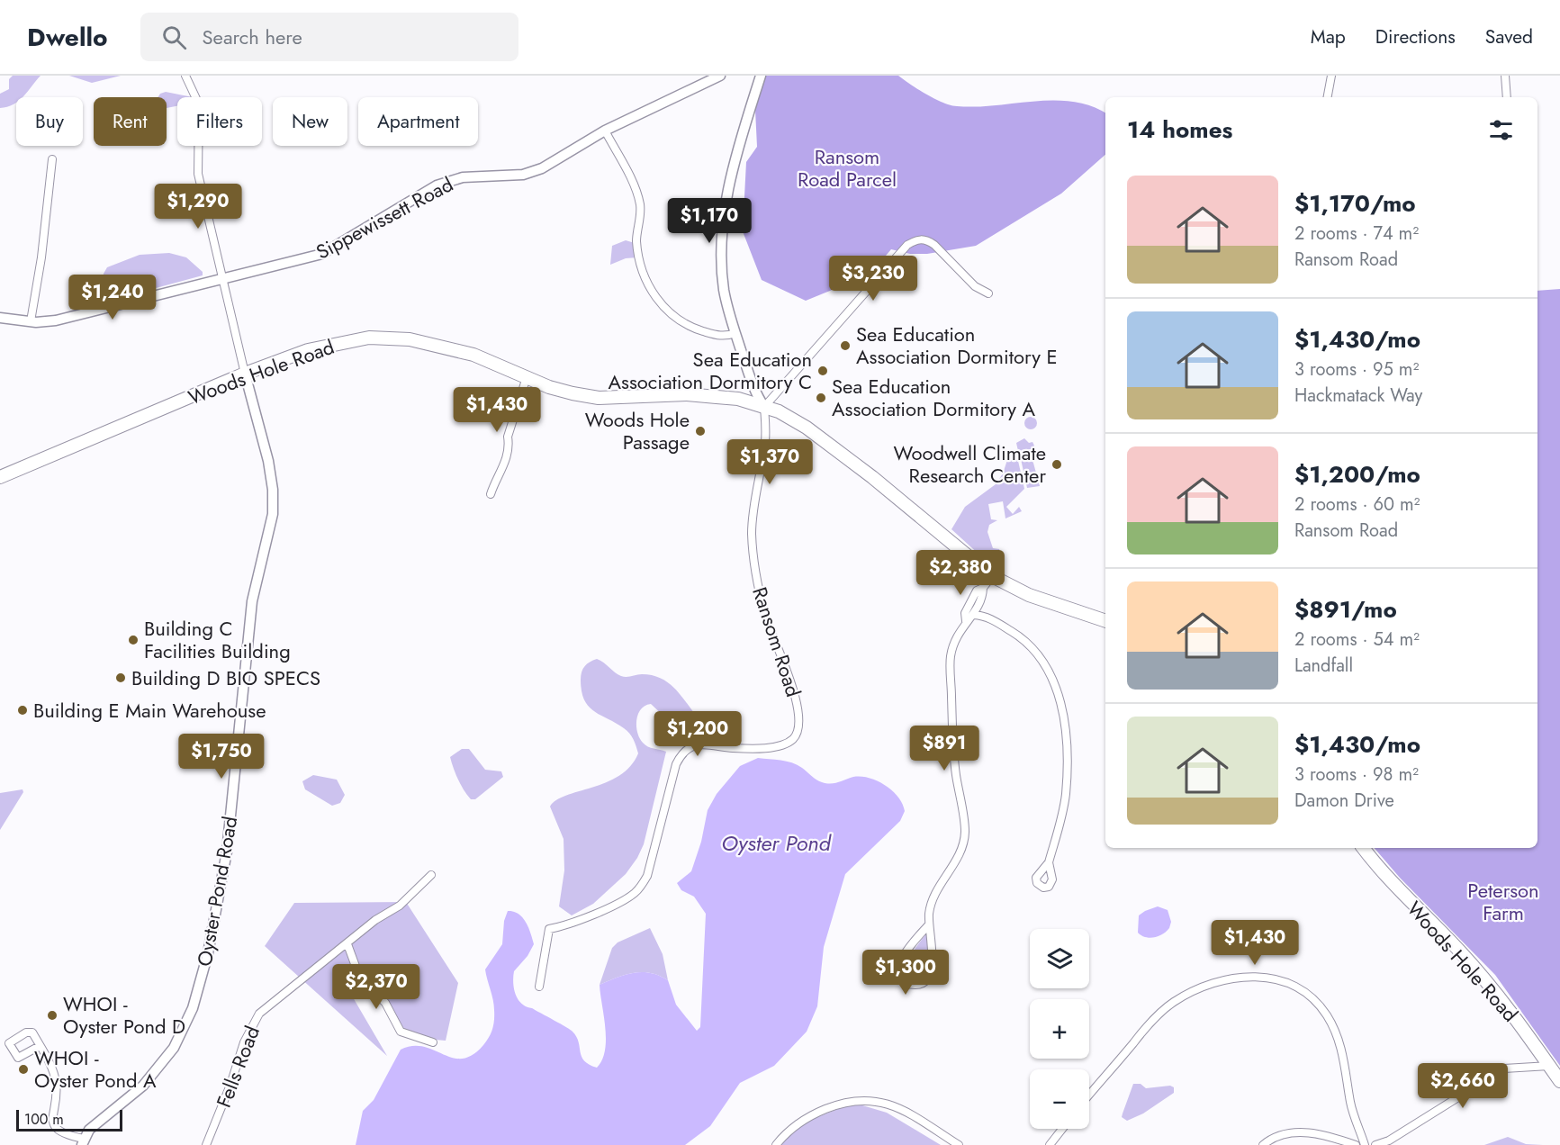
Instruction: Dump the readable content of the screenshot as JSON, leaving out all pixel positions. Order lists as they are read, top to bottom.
{
  "streets": {
    "highway": ["Woods Hole Road"],
    "main road": ["Sippewissett Road", "Ransom Road", "Oyster Pond Road"],
    "street": ["Fells Road"]
  },
  "crossings": [
    ["Woods Hole Road", "Ransom Road"],
    ["Woods Hole Road", "Oyster Pond Road"]
  ],
  "water": ["Oyster Pond"],
  "parks": ["Ransom Road Parcel", "Peterson Farm"],
  "places": [
    "Sea Education Association Dormitory E",
    "Sea Education Association Dormitory C",
    "Sea Education Association Dormitory A",
    "Woods Hole Passage",
    "Woodwell Climate Research Center",
    "Building C Facilities Building",
    "Building D BIO SPECS",
    "Building E Main Warehouse",
    "WHOI - Oyster Pond D",
    "WHOI - Oyster Pond A"
  ],
  "scale_bar": "100 m",
  "page": {
    "header": "Dwello",
    "search": "Search here",
    "nav": ["Map", "Directions", "Saved"],
    "chip": [
      "Buy",
      "Rent",
      "Filters",
      "New",
      "Apartment"
    ],
    "heading": "14 homes",
    "list": [
      {
        "name": "$1,170/mo",
        "note": "2 rooms · 74 m² · Ransom Road"
      },
      {
        "name": "$1,430/mo",
        "note": "3 rooms · 95 m² · Hackmatack Way"
      },
      {
        "name": "$1,200/mo",
        "note": "2 rooms · 60 m² · Ransom Road"
      },
      {
        "name": "$891/mo",
        "note": "2 rooms · 54 m² · Landfall"
      },
      {
        "name": "$1,430/mo",
        "note": "3 rooms · 98 m² · Damon Drive"
      }
    ],
    "price": [
      "$1,290",
      "$1,170",
      "$3,230",
      "$1,240",
      "$1,430",
      "$1,370",
      "$2,380",
      "$1,200",
      "$891",
      "$1,750",
      "$1,430",
      "$1,300",
      "$2,370",
      "$2,660"
    ],
    "map_buttons": ["+", "−"],
    "scale": "100 m"
  }
}
